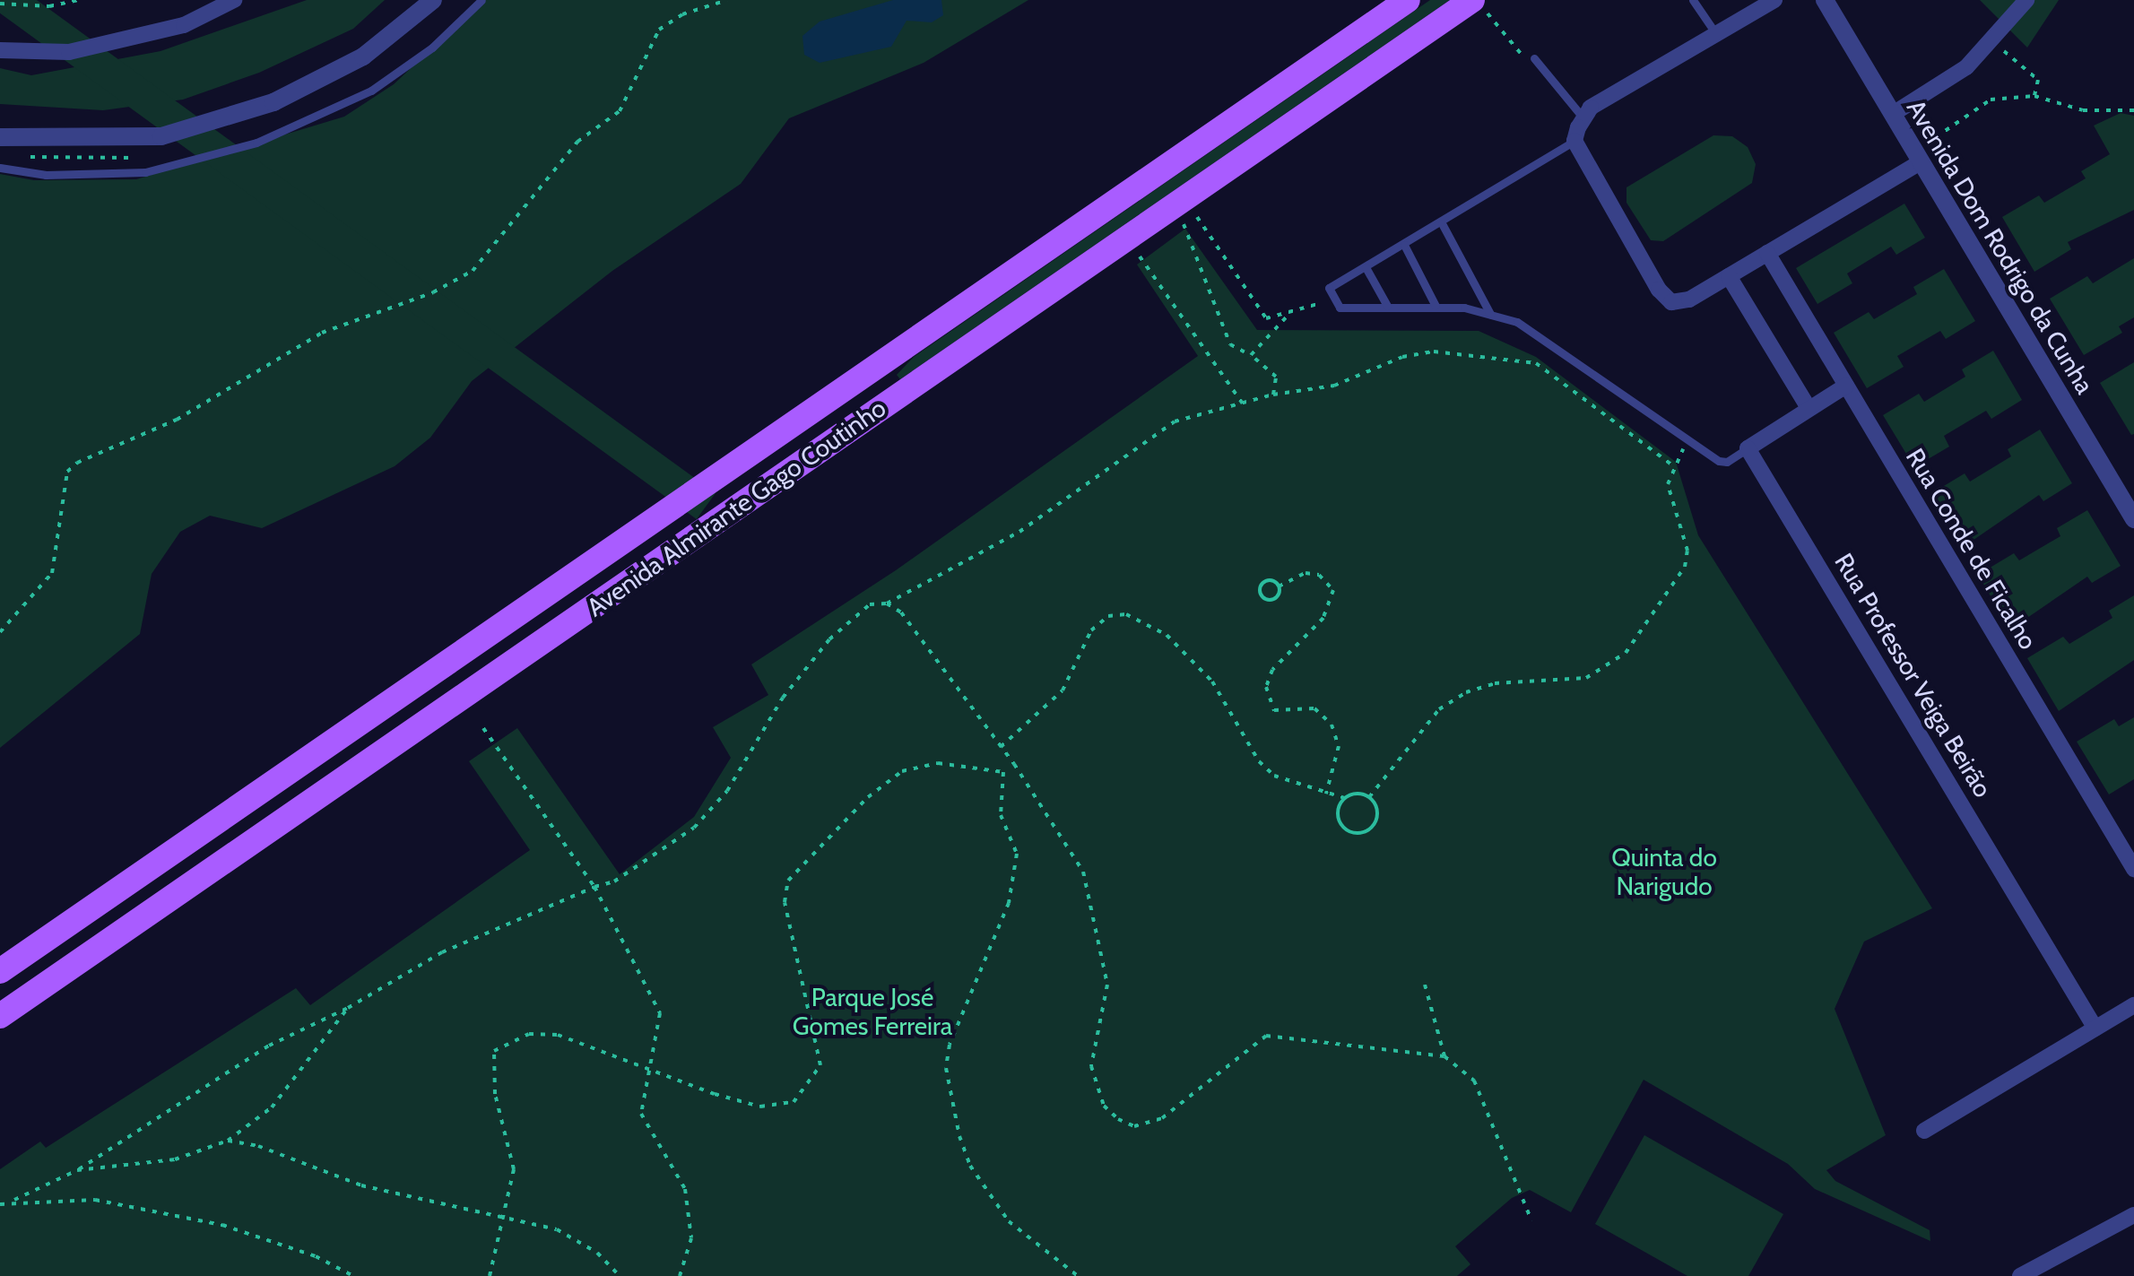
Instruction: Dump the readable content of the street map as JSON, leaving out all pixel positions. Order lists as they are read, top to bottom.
{
  "streets": {
    "main road": ["Avenida Almirante Gago Coutinho"],
    "street": ["Avenida Dom Rodrigo da Cunha", "Rua Conde de Ficalho", "Rua Professor Veiga Beirão"]
  },
  "parks": ["Quinta do Narigudo", "Parque José Gomes Ferreira"]
}
